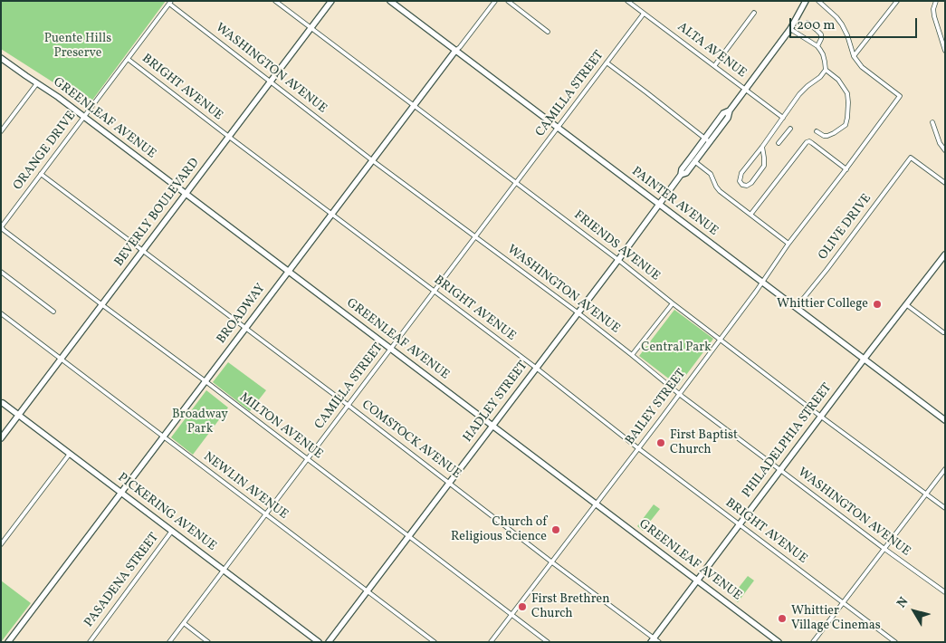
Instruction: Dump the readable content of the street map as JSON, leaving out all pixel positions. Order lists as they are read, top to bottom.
{
  "streets": {
    "street": [
      "ALTA AVENUE",
      "WASHINGTON AVENUE",
      "BRIGHT AVENUE",
      "CAMILLA STREET",
      "GREENLEAF AVENUE",
      "ORANGE DRIVE",
      "PAINTER AVENUE",
      "BEVERLY BOULEVARD",
      "OLIVE DRIVE",
      "FRIENDS AVENUE",
      "BROADWAY",
      "HADLEY STREET",
      "BAILEY STREET",
      "MILTON AVENUE",
      "COMSTOCK AVENUE",
      "PHILADELPHIA STREET",
      "NEWLIN AVENUE",
      "PICKERING AVENUE",
      "PASADENA STREET"
    ]
  },
  "crossings": [
    ["ALTA AVENUE", "CAMILLA STREET"],
    ["ALTA AVENUE", "HADLEY STREET"],
    ["WASHINGTON AVENUE", "CAMILLA STREET"],
    ["WASHINGTON AVENUE", "ORANGE DRIVE"],
    ["WASHINGTON AVENUE", "BEVERLY BOULEVARD"],
    ["WASHINGTON AVENUE", "BROADWAY"],
    ["WASHINGTON AVENUE", "HADLEY STREET"],
    ["WASHINGTON AVENUE", "BAILEY STREET"],
    ["WASHINGTON AVENUE", "PHILADELPHIA STREET"],
    ["BRIGHT AVENUE", "CAMILLA STREET"],
    ["BRIGHT AVENUE", "ORANGE DRIVE"],
    ["BRIGHT AVENUE", "BEVERLY BOULEVARD"],
    ["BRIGHT AVENUE", "BROADWAY"],
    ["BRIGHT AVENUE", "HADLEY STREET"],
    ["BRIGHT AVENUE", "BAILEY STREET"],
    ["BRIGHT AVENUE", "PHILADELPHIA STREET"],
    ["CAMILLA STREET", "GREENLEAF AVENUE"],
    ["CAMILLA STREET", "PAINTER AVENUE"],
    ["CAMILLA STREET", "FRIENDS AVENUE"],
    ["CAMILLA STREET", "MILTON AVENUE"],
    ["CAMILLA STREET", "COMSTOCK AVENUE"],
    ["CAMILLA STREET", "NEWLIN AVENUE"],
    ["CAMILLA STREET", "PICKERING AVENUE"],
    ["GREENLEAF AVENUE", "ORANGE DRIVE"],
    ["GREENLEAF AVENUE", "BEVERLY BOULEVARD"],
    ["GREENLEAF AVENUE", "BROADWAY"],
    ["GREENLEAF AVENUE", "HADLEY STREET"],
    ["GREENLEAF AVENUE", "BAILEY STREET"],
    ["GREENLEAF AVENUE", "PHILADELPHIA STREET"],
    ["ORANGE DRIVE", "MILTON AVENUE"],
    ["ORANGE DRIVE", "COMSTOCK AVENUE"],
    ["PAINTER AVENUE", "OLIVE DRIVE"],
    ["PAINTER AVENUE", "BROADWAY"],
    ["PAINTER AVENUE", "HADLEY STREET"],
    ["PAINTER AVENUE", "BAILEY STREET"],
    ["PAINTER AVENUE", "PHILADELPHIA STREET"],
    ["BEVERLY BOULEVARD", "FRIENDS AVENUE"],
    ["BEVERLY BOULEVARD", "MILTON AVENUE"],
    ["BEVERLY BOULEVARD", "COMSTOCK AVENUE"],
    ["BEVERLY BOULEVARD", "NEWLIN AVENUE"],
    ["BEVERLY BOULEVARD", "PICKERING AVENUE"],
    ["FRIENDS AVENUE", "BROADWAY"],
    ["FRIENDS AVENUE", "HADLEY STREET"],
    ["FRIENDS AVENUE", "BAILEY STREET"],
    ["FRIENDS AVENUE", "PHILADELPHIA STREET"],
    ["BROADWAY", "MILTON AVENUE"],
    ["BROADWAY", "COMSTOCK AVENUE"],
    ["BROADWAY", "NEWLIN AVENUE"],
    ["BROADWAY", "PICKERING AVENUE"],
    ["HADLEY STREET", "MILTON AVENUE"],
    ["HADLEY STREET", "COMSTOCK AVENUE"],
    ["HADLEY STREET", "NEWLIN AVENUE"],
    ["BAILEY STREET", "MILTON AVENUE"],
    ["BAILEY STREET", "COMSTOCK AVENUE"],
    ["COMSTOCK AVENUE", "PHILADELPHIA STREET"],
    ["PICKERING AVENUE", "PASADENA STREET"]
  ],
  "parks": ["Puente Hills Preserve", "Central Park", "Broadway Park"],
  "places": [
    "Whittier College",
    "First Baptist Church",
    "Church of Religious Science",
    "First Brethren Church",
    "Whittier Village Cinemas"
  ],
  "scale_bar": "200 m",
  "north": "top left"
}
